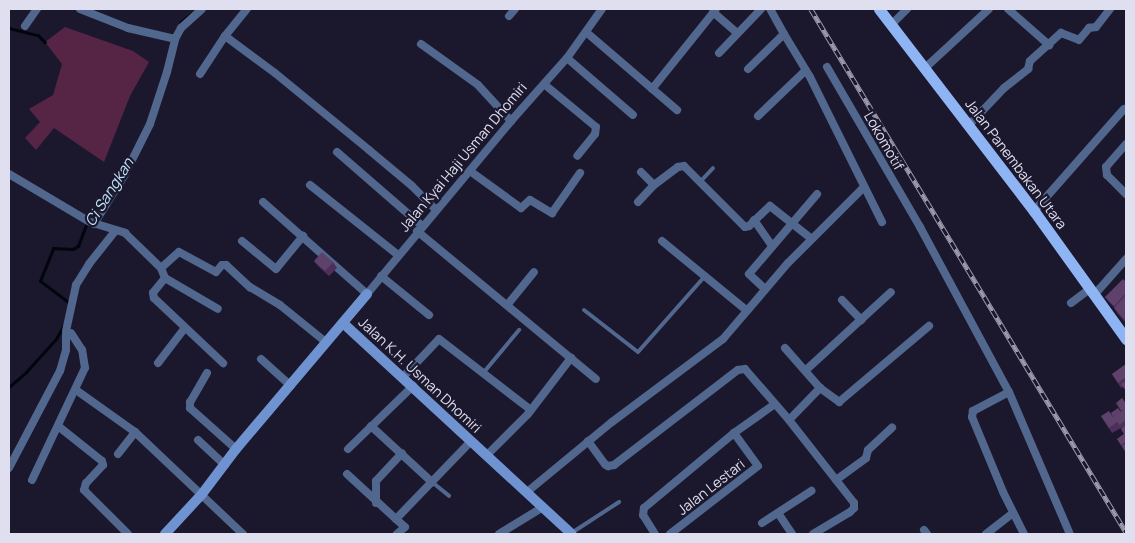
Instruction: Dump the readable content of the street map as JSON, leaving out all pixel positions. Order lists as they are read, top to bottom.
{
  "streets": {
    "main road": ["Jalan Kyai Haji Usman Dhomiri", "Jalan Panembakan Utara", "Jalan K.H. Usman Dhomiri"],
    "street": ["Lokomotif", "Jalan Lestari"]
  },
  "crossings": [
    ["Jalan Kyai Haji Usman Dhomiri", "Jalan K.H. Usman Dhomiri"]
  ],
  "water": ["Ci Sangkan"]
}
